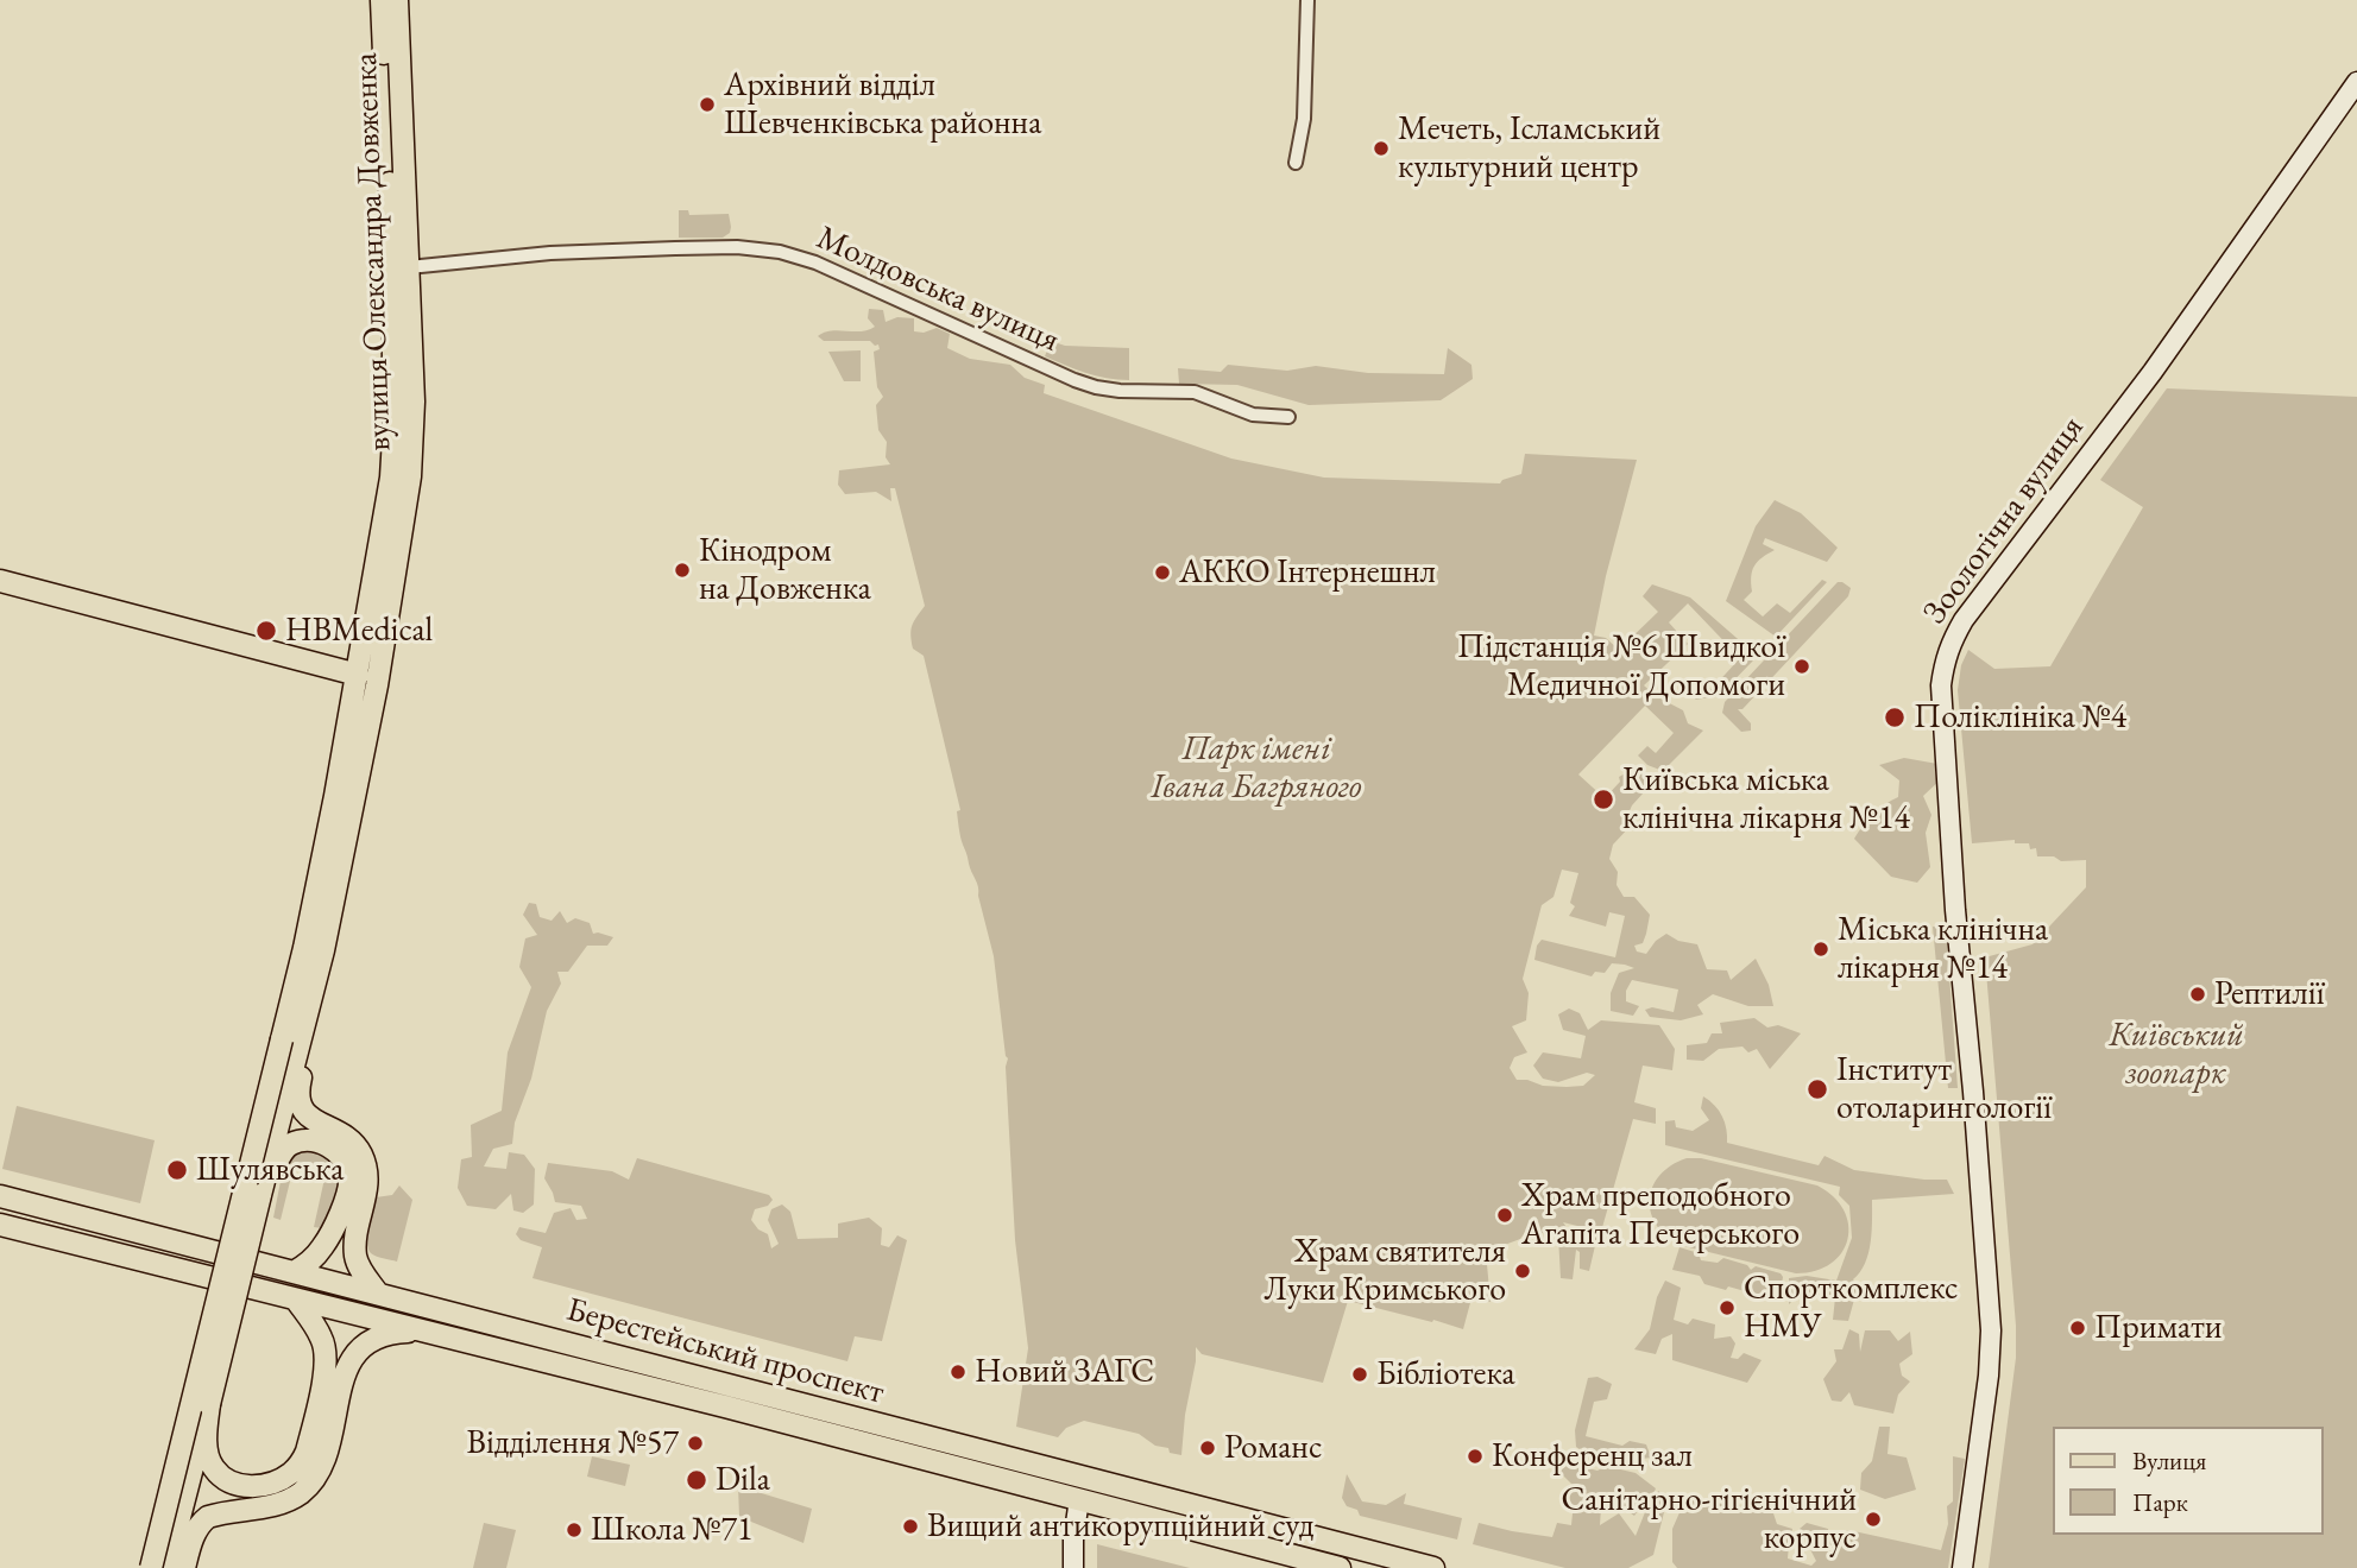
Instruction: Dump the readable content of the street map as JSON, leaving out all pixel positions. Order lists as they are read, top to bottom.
{
  "streets": {
    "main road": ["вулиця Олександра Довженка", "Берестейський проспект"],
    "street": ["Молдовська вулиця", "Зоологічна вулиця"]
  },
  "crossings": [
    ["вулиця Олександра Довженка", "Молдовська вулиця"]
  ],
  "parks": ["Парк імені Івана Багряного", "Київський зоопарк"],
  "places": [
    "Архівний відділ Шевченківська районна",
    "Мечеть, Ісламський культурний центр",
    "Кінодром на Довженка",
    "АККО Інтернешнл",
    "HBMedical",
    "Підстанція №6 Швидкої Медичної Допомоги",
    "Поліклініка №4",
    "Київська міська клінічна лікарня №14",
    "Міська клінічна лікарня №14",
    "Рептилії",
    "Інститут отоларингології",
    "Шулявська",
    "Храм преподобного Агапіта Печерського",
    "Храм святителя Луки Кримського",
    "Спорткомплекс НМУ",
    "Примати",
    "Новий ЗАГС",
    "Бібліотека",
    "Відділення №57",
    "Романс",
    "Конференц зал",
    "Dila",
    "Санітарно-гігієнічний корпус",
    "Вищий антикорупційний суд",
    "Школа №71"
  ],
  "legend": ["Вулиця", "Парк"]
}
